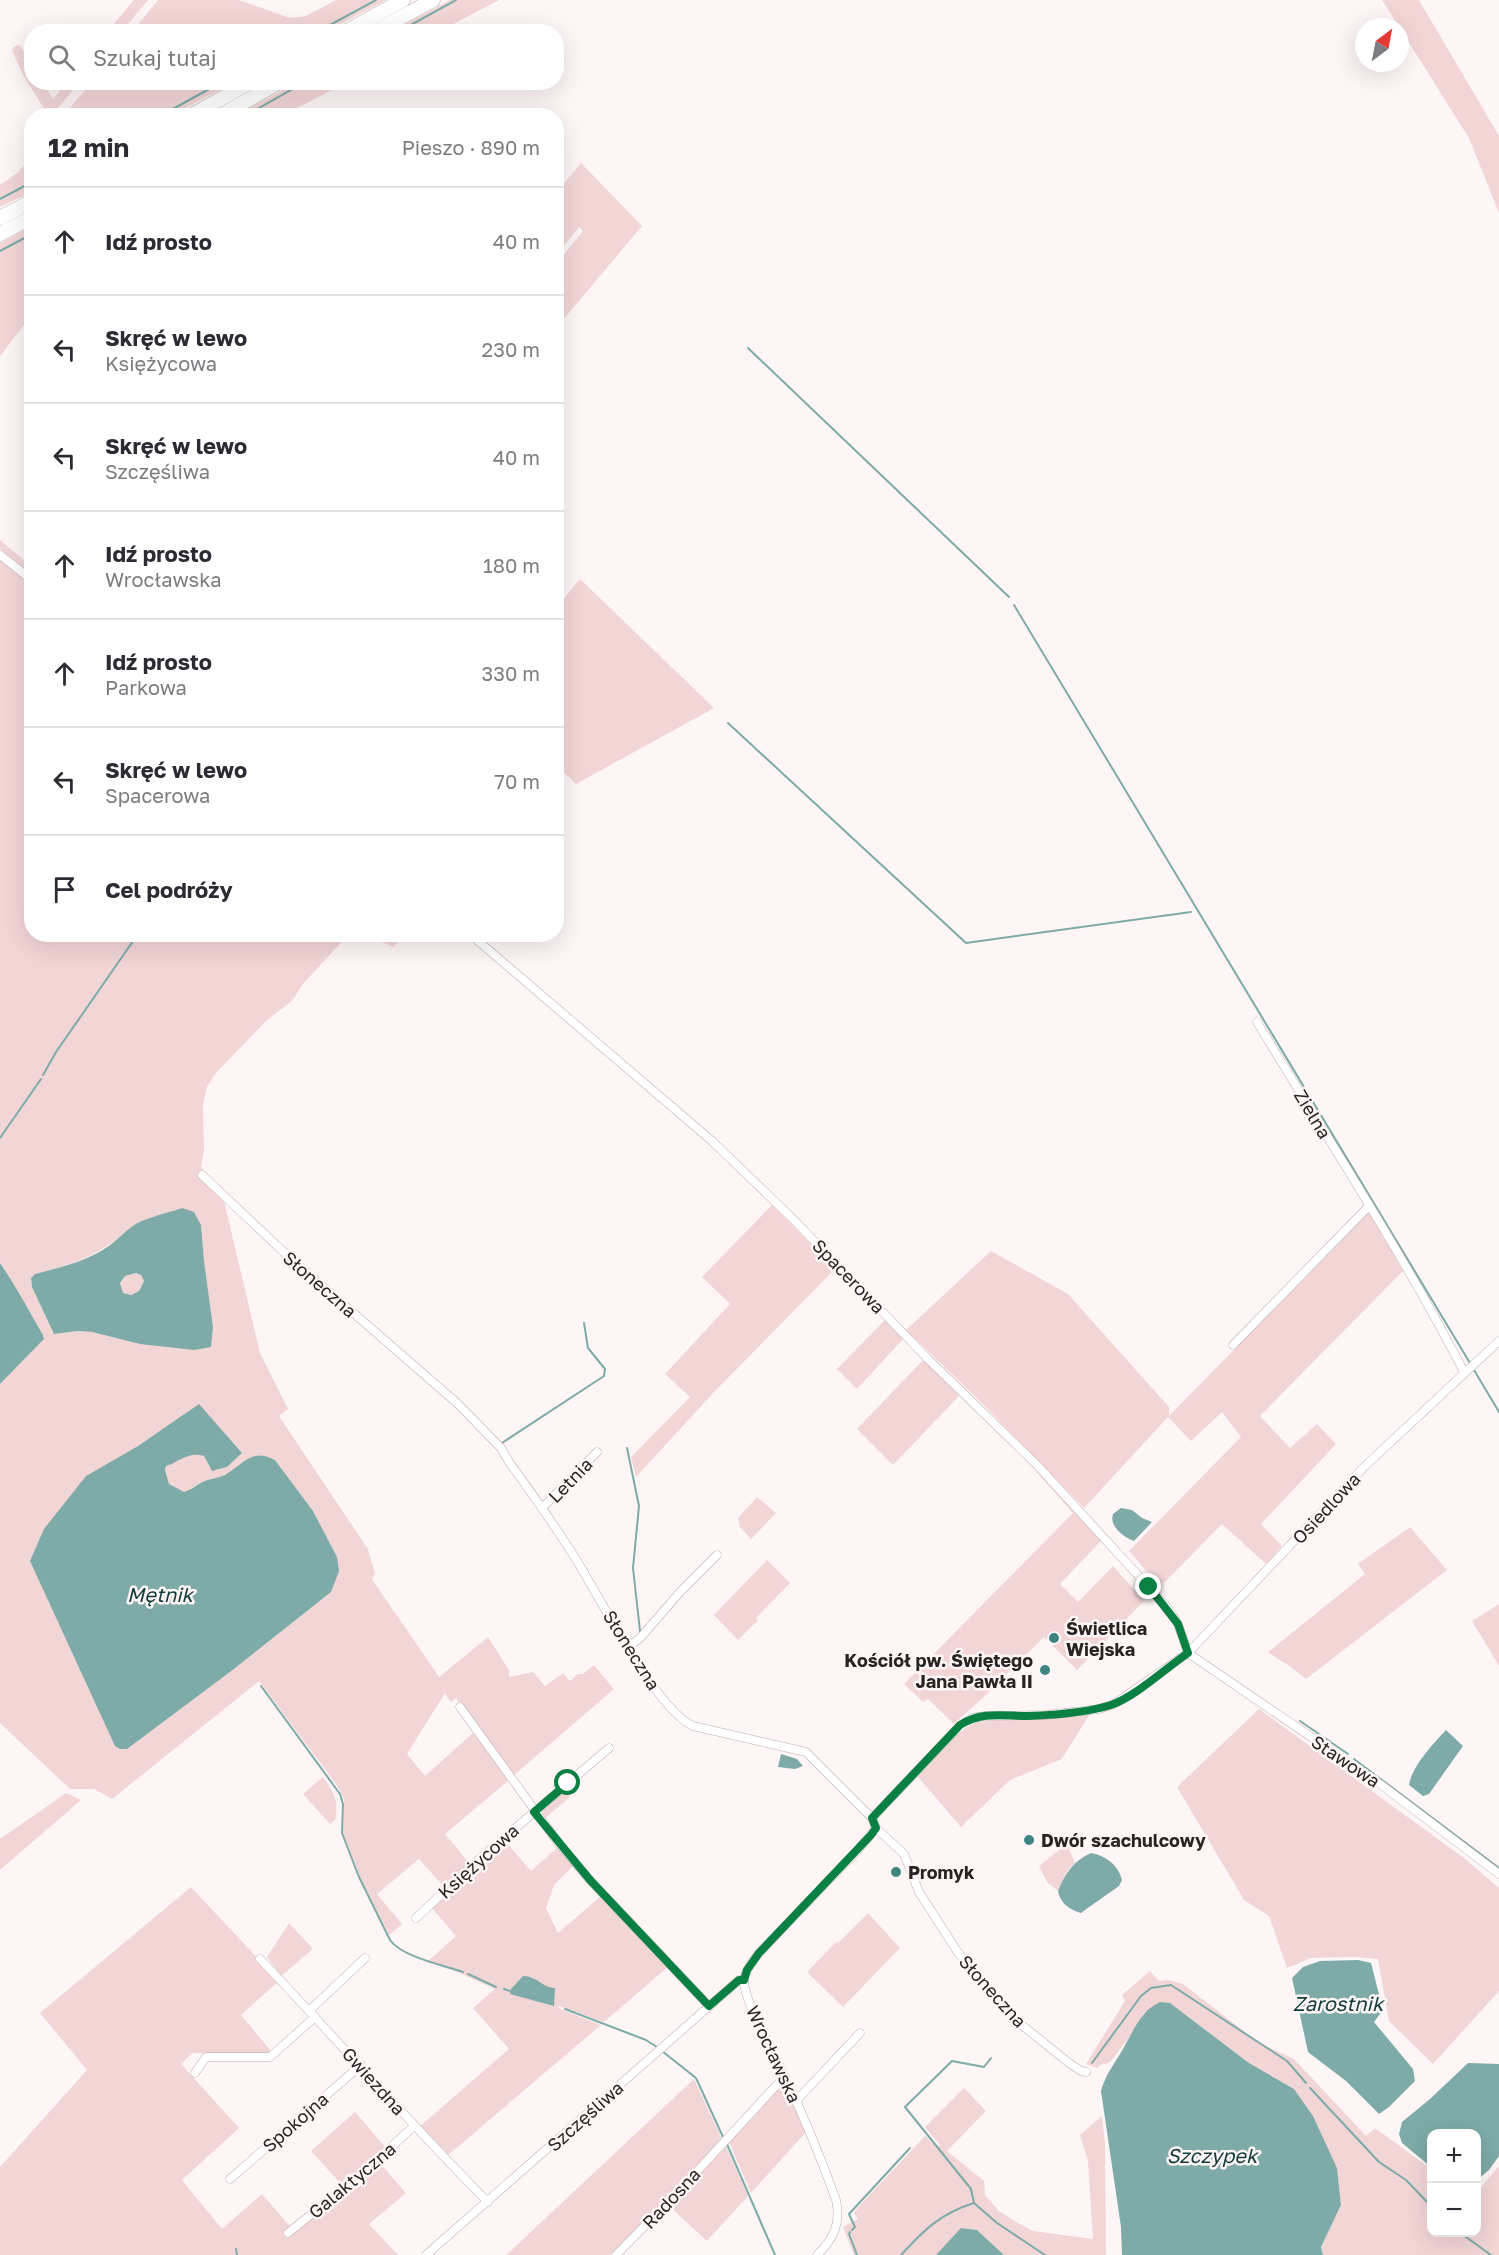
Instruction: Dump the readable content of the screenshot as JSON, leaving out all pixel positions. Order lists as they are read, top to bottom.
{
  "streets": {
    "street": [
      "Zielna",
      "Spacerowa",
      "Słoneczna",
      "Letnia",
      "Osiedlowa",
      "Stawowa",
      "Księżycowa",
      "Wrocławska",
      "Gwiezdna",
      "Szczęśliwa",
      "Spokojna",
      "Galaktyczna",
      "Radosna"
    ]
  },
  "crossings": [
    ["Zielna", "Osiedlowa"],
    ["Spacerowa", "Osiedlowa"],
    ["Spacerowa", "Stawowa"],
    ["Słoneczna", "Letnia"],
    ["Słoneczna", "Osiedlowa"],
    ["Osiedlowa", "Stawowa"],
    ["Księżycowa", "Szczęśliwa"],
    ["Wrocławska", "Szczęśliwa"],
    ["Wrocławska", "Radosna"],
    ["Gwiezdna", "Szczęśliwa"],
    ["Gwiezdna", "Spokojna"],
    ["Gwiezdna", "Galaktyczna"]
  ],
  "water": ["Mętnik", "Zarostnik", "Szczypek"],
  "places": [
    "Świetlica Wiejska",
    "Kościół pw. Świętego Jana Pawła II",
    "Dwór szachulcowy",
    "Promyk"
  ],
  "north": "top right",
  "page": {
    "search": "Szukaj tutaj",
    "heading": ["12 min", "Pieszo · 890 m"],
    "list": [
      ["Idź prosto", "40 m"],
      ["Skręć w lewo", "Księżycowa", "230 m"],
      ["Skręć w lewo", "Szczęśliwa", "40 m"],
      ["Idź prosto", "Wrocławska", "180 m"],
      ["Idź prosto", "Parkowa", "330 m"],
      ["Skręć w lewo", "Spacerowa", "70 m"],
      "Cel podróży"
    ],
    "map_buttons": ["+", "−"]
  }
}
